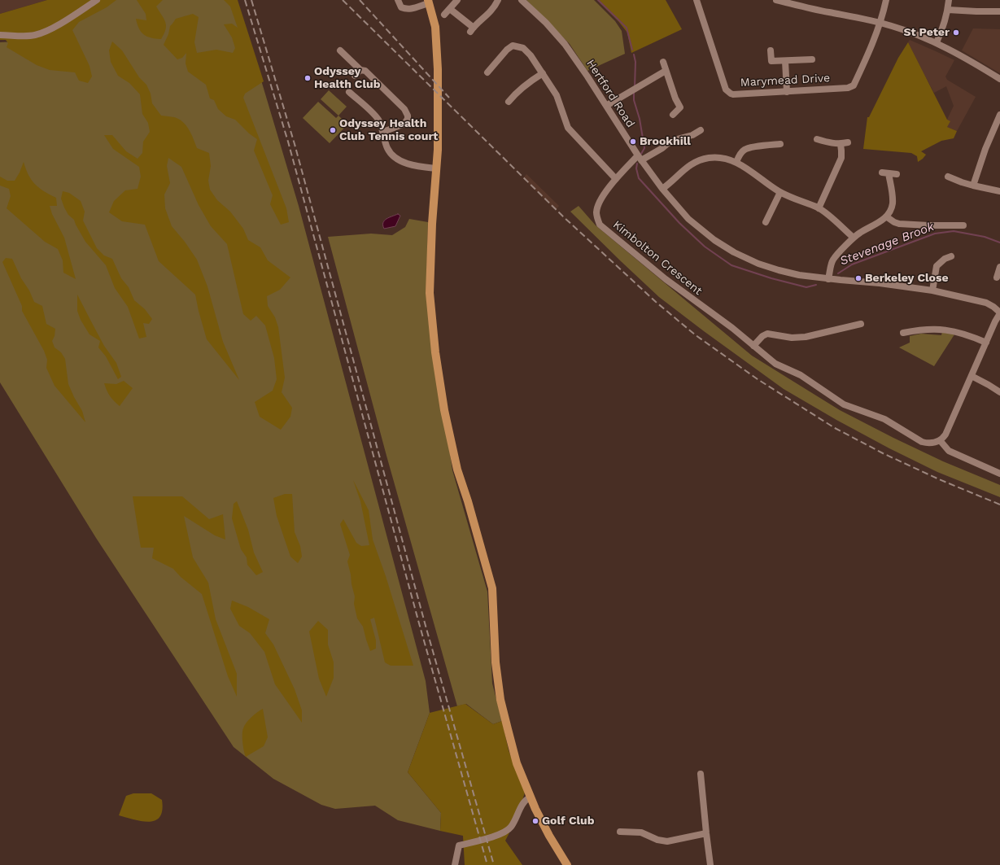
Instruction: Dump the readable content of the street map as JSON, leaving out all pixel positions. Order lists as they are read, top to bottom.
{
  "streets": {
    "street": ["Marymead Drive", "Hertford Road", "Kimbolton Crescent"]
  },
  "crossings": [
    ["Hertford Road", "Kimbolton Crescent"]
  ],
  "water": ["Stevenage Brook"],
  "places": [
    "St Peter",
    "Odyssey Health Club",
    "Odyssey Health Club Tennis court",
    "Brookhill",
    "Berkeley Close",
    "Golf Club"
  ]
}
